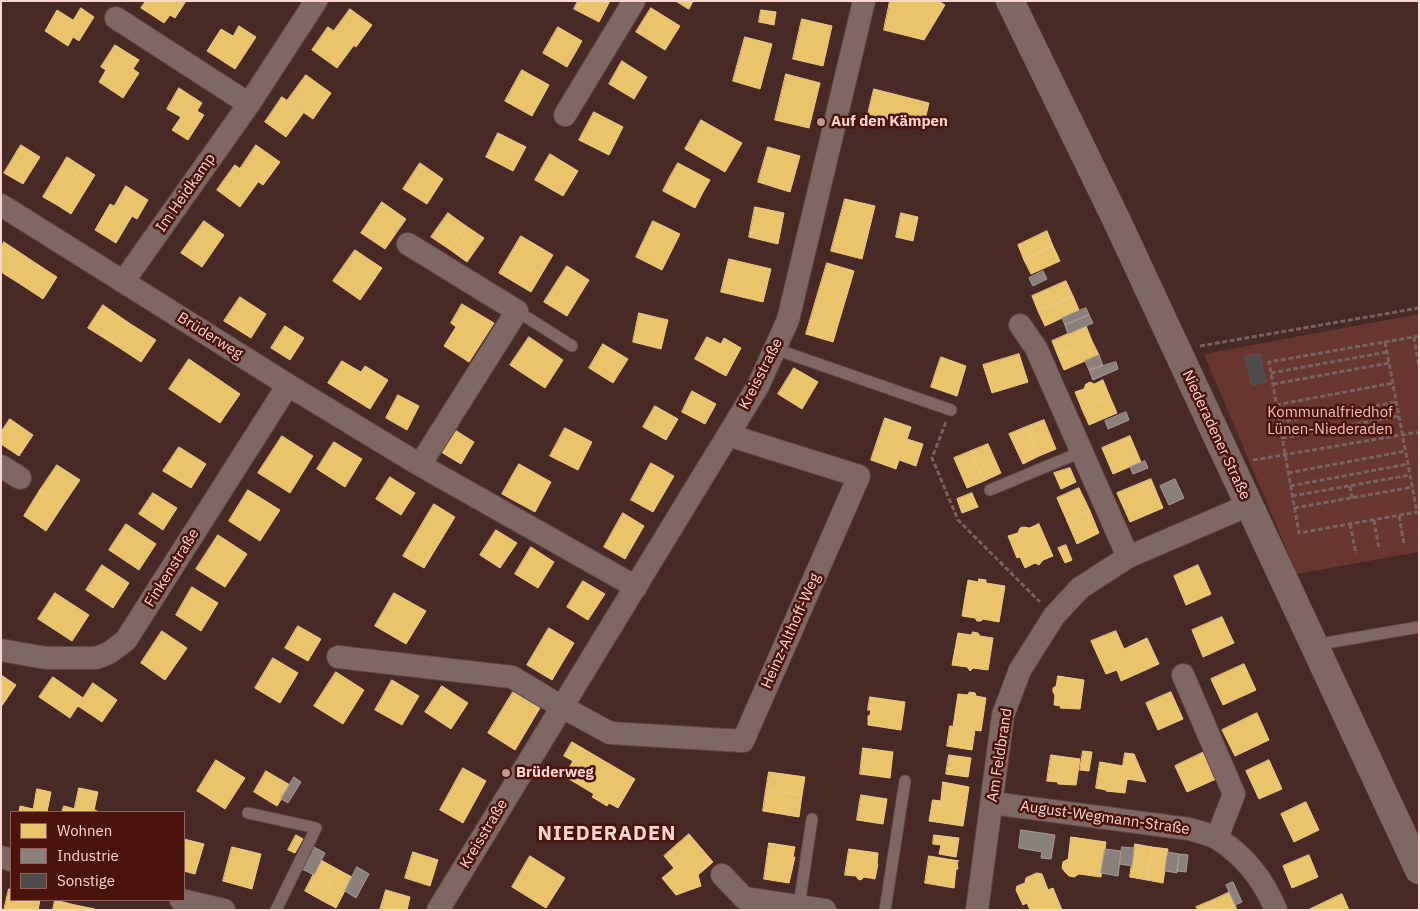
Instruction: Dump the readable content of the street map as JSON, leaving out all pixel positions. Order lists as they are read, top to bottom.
{
  "streets": {
    "street": [
      "Im Heidkamp",
      "Brüderweg",
      "Kreisstraße",
      "Niederadener Straße",
      "Finkenstraße",
      "Heinz-Althoff-Weg",
      "Am Feldbrand",
      "August-Wegmann-Straße"
    ]
  },
  "crossings": [
    ["Im Heidkamp", "Brüderweg"],
    ["Brüderweg", "Kreisstraße"],
    ["Brüderweg", "Finkenstraße"],
    ["Kreisstraße", "Heinz-Althoff-Weg"],
    ["Niederadener Straße", "Am Feldbrand"],
    ["Am Feldbrand", "August-Wegmann-Straße"]
  ],
  "districts": ["NIEDERADEN"],
  "parks": ["Kommunalfriedhof Lünen-Niederaden"],
  "places": ["Auf den Kämpen", "Brüderweg"],
  "legend": ["Wohnen", "Industrie", "Sonstige"]
}
